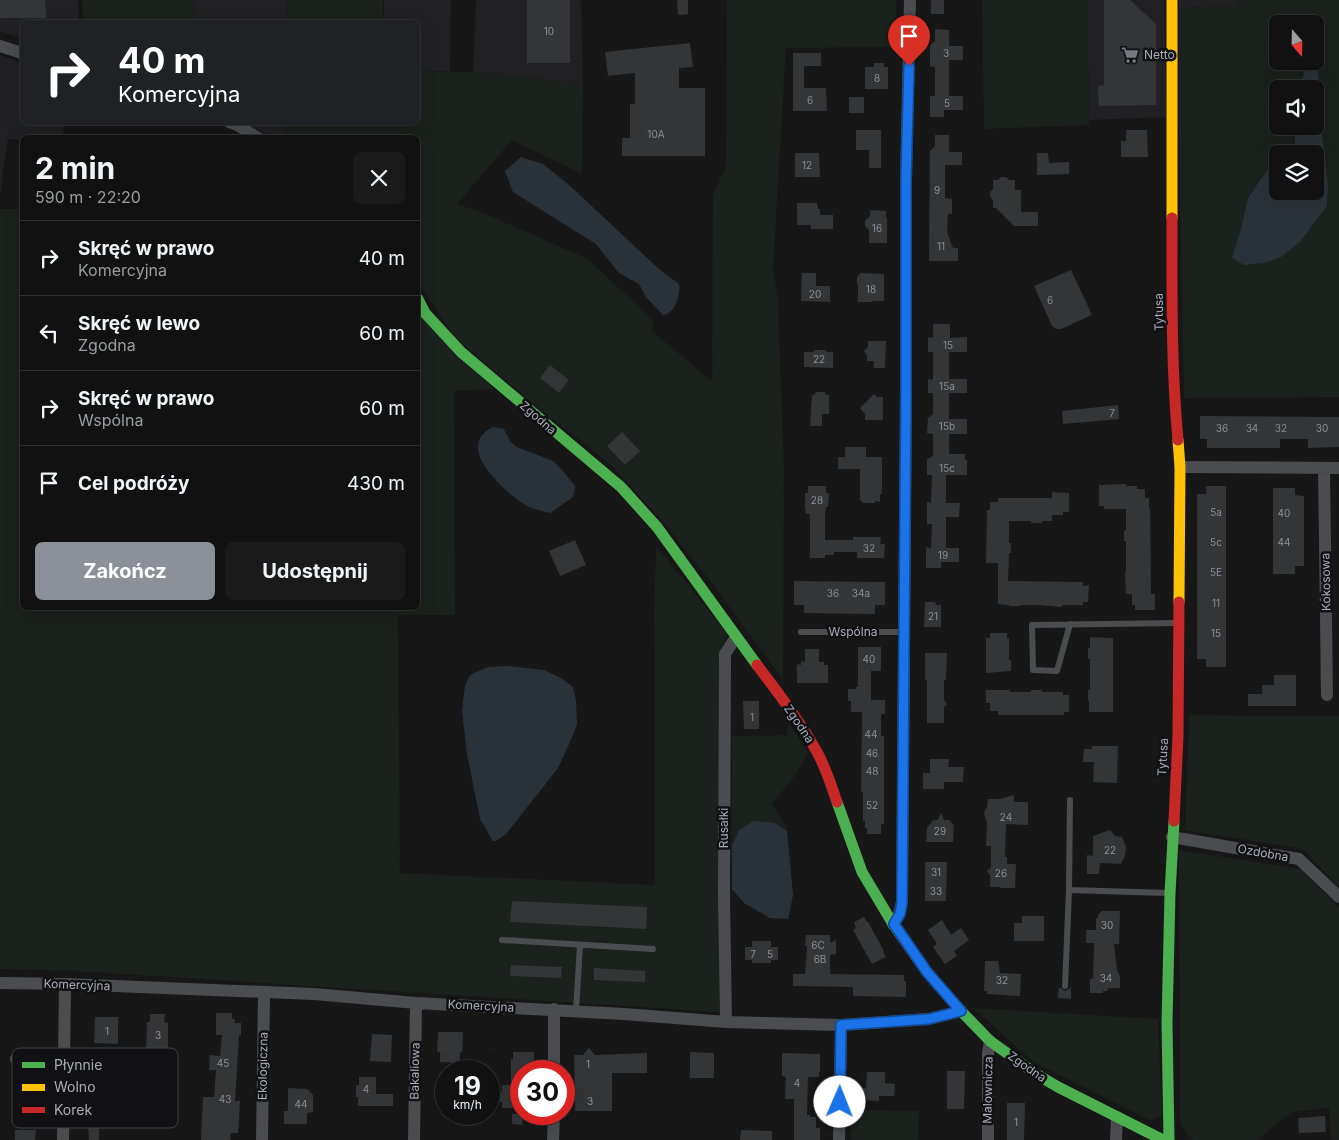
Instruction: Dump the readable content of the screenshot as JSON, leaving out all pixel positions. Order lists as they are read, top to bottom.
{
  "streets": {
    "street": [
      "Tytusa",
      "Zgodna",
      "Kokosowa",
      "Rusałki",
      "Ozdobna",
      "Komercyjna",
      "Ekologiczna",
      "Bakaliowa",
      "Malownicza"
    ],
    "lane": ["Wspólna"]
  },
  "crossings": [
    ["Tytusa", "Ozdobna"],
    ["Zgodna", "Rusałki"],
    ["Zgodna", "Komercyjna"],
    ["Zgodna", "Malownicza"],
    ["Rusałki", "Komercyjna"],
    ["Komercyjna", "Ekologiczna"],
    ["Komercyjna", "Bakaliowa"]
  ],
  "places": {
    "supermarket": ["Netto"]
  },
  "house_numbers": [
    "10",
    "3",
    "8",
    "6",
    "5",
    "10A",
    "12",
    "9",
    "16",
    "11",
    "18",
    "20",
    "6",
    "15",
    "22",
    "15a",
    "7",
    "15b",
    "36",
    "34",
    "32",
    "30",
    "15c",
    "28",
    "5a",
    "40",
    "5c",
    "44",
    "32",
    "19",
    "5E",
    "36",
    "34a",
    "11",
    "21",
    "15",
    "40",
    "1",
    "44",
    "46",
    "48",
    "52",
    "24",
    "29",
    "22",
    "31",
    "26",
    "33",
    "30",
    "6C",
    "7",
    "5",
    "6B",
    "34",
    "32",
    "1",
    "3",
    "45",
    "1",
    "4",
    "4",
    "43",
    "3",
    "44",
    "1"
  ],
  "legend": ["Płynnie", "Wolno", "Korek"],
  "north": "bottom",
  "page": {
    "turn": ["40 m", "Komercyjna"],
    "heading": ["2 min", "590 m · 22:20"],
    "list": [
      {
        "name": "Skręć w prawo",
        "note": "Komercyjna",
        "value": "40 m"
      },
      {
        "name": "Skręć w lewo",
        "note": "Zgodna",
        "value": "60 m"
      },
      {
        "name": "Skręć w prawo",
        "note": "Wspólna",
        "value": "60 m"
      },
      {
        "name": "Cel podróży",
        "value": "430 m"
      }
    ],
    "buttons": ["Zakończ", "Udostępnij"],
    "speed": "19 km/h",
    "limit": "30"
  }
}
